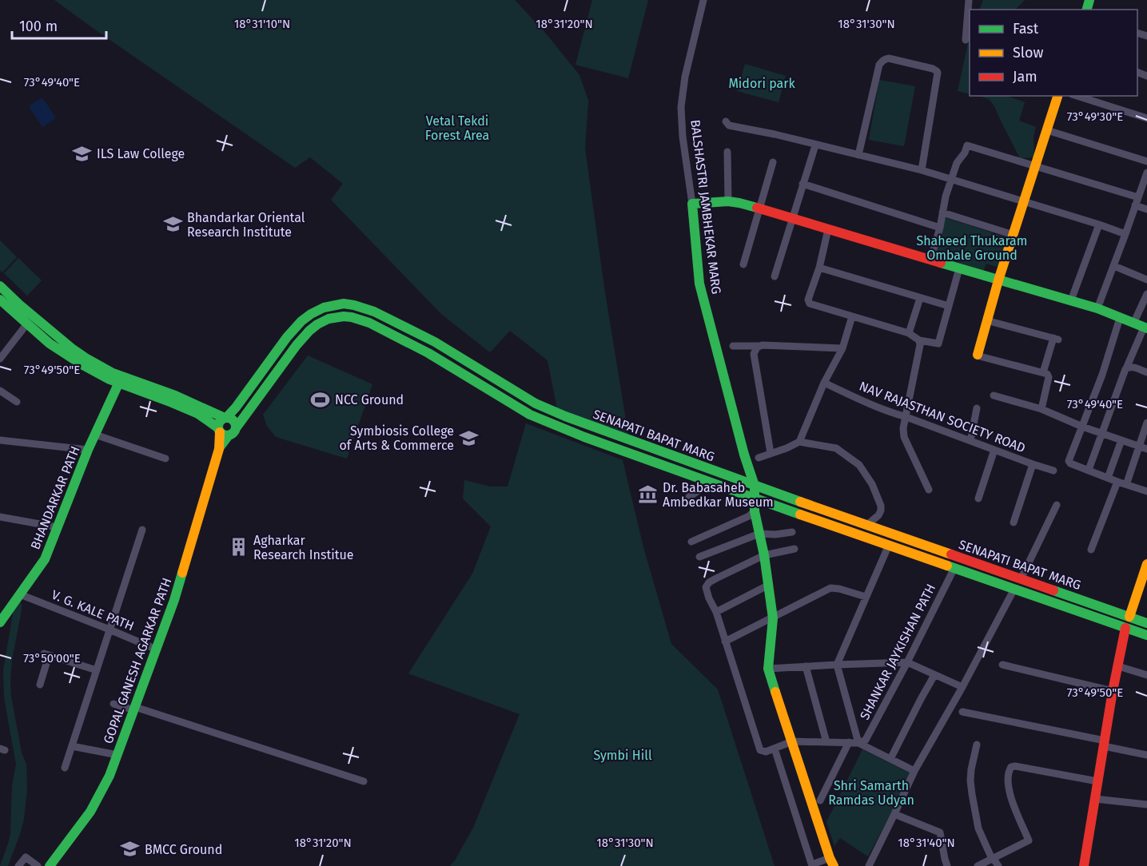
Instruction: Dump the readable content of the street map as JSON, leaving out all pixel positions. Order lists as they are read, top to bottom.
{
  "streets": {
    "main road": [
      "BALSHASTRI JAMBHEKAR MARG",
      "SENAPATI BAPAT MARG",
      "BHANDARKAR PATH",
      "GOPAL GANESH AGARKAR PATH"
    ],
    "street": ["NAV RAJASTHAN SOCIETY ROAD", "V. G. KALE PATH", "SHANKAR JAYKISHAN PATH"]
  },
  "crossings": [
    ["BALSHASTRI JAMBHEKAR MARG", "SENAPATI BAPAT MARG"],
    ["SENAPATI BAPAT MARG", "SHANKAR JAYKISHAN PATH"],
    ["SENAPATI BAPAT MARG", "GOPAL GANESH AGARKAR PATH"],
    ["BHANDARKAR PATH", "V. G. KALE PATH"],
    ["V. G. KALE PATH", "GOPAL GANESH AGARKAR PATH"]
  ],
  "parks": [
    "Midori park",
    "Vetal Tekdi Forest Area",
    "Shaheed Thukaram Ombale Ground",
    "Symbi Hill",
    "Shri Samarth Ramdas Udyan"
  ],
  "places": {
    "school or university": [
      "ILS Law College",
      "Bhandarkar Oriental Research Institute",
      "Symbiosis College of Arts & Commerce",
      "BMCC Ground"
    ],
    "sports": ["NCC Ground"],
    "museum": ["Dr. Babasaheb Ambedkar Museum"],
    "building": ["Agharkar Research Institue"]
  },
  "legend": ["Fast", "Slow", "Jam"],
  "scale_bar": "100 m",
  "coordinates": [
    "18°31'10\"N",
    "18°31'20\"N",
    "18°31'30\"N",
    "73°49'40\"E",
    "73°49'30\"E",
    "73°49'50\"E",
    "73°50'00\"E",
    "18°31'40\"N"
  ]
}
